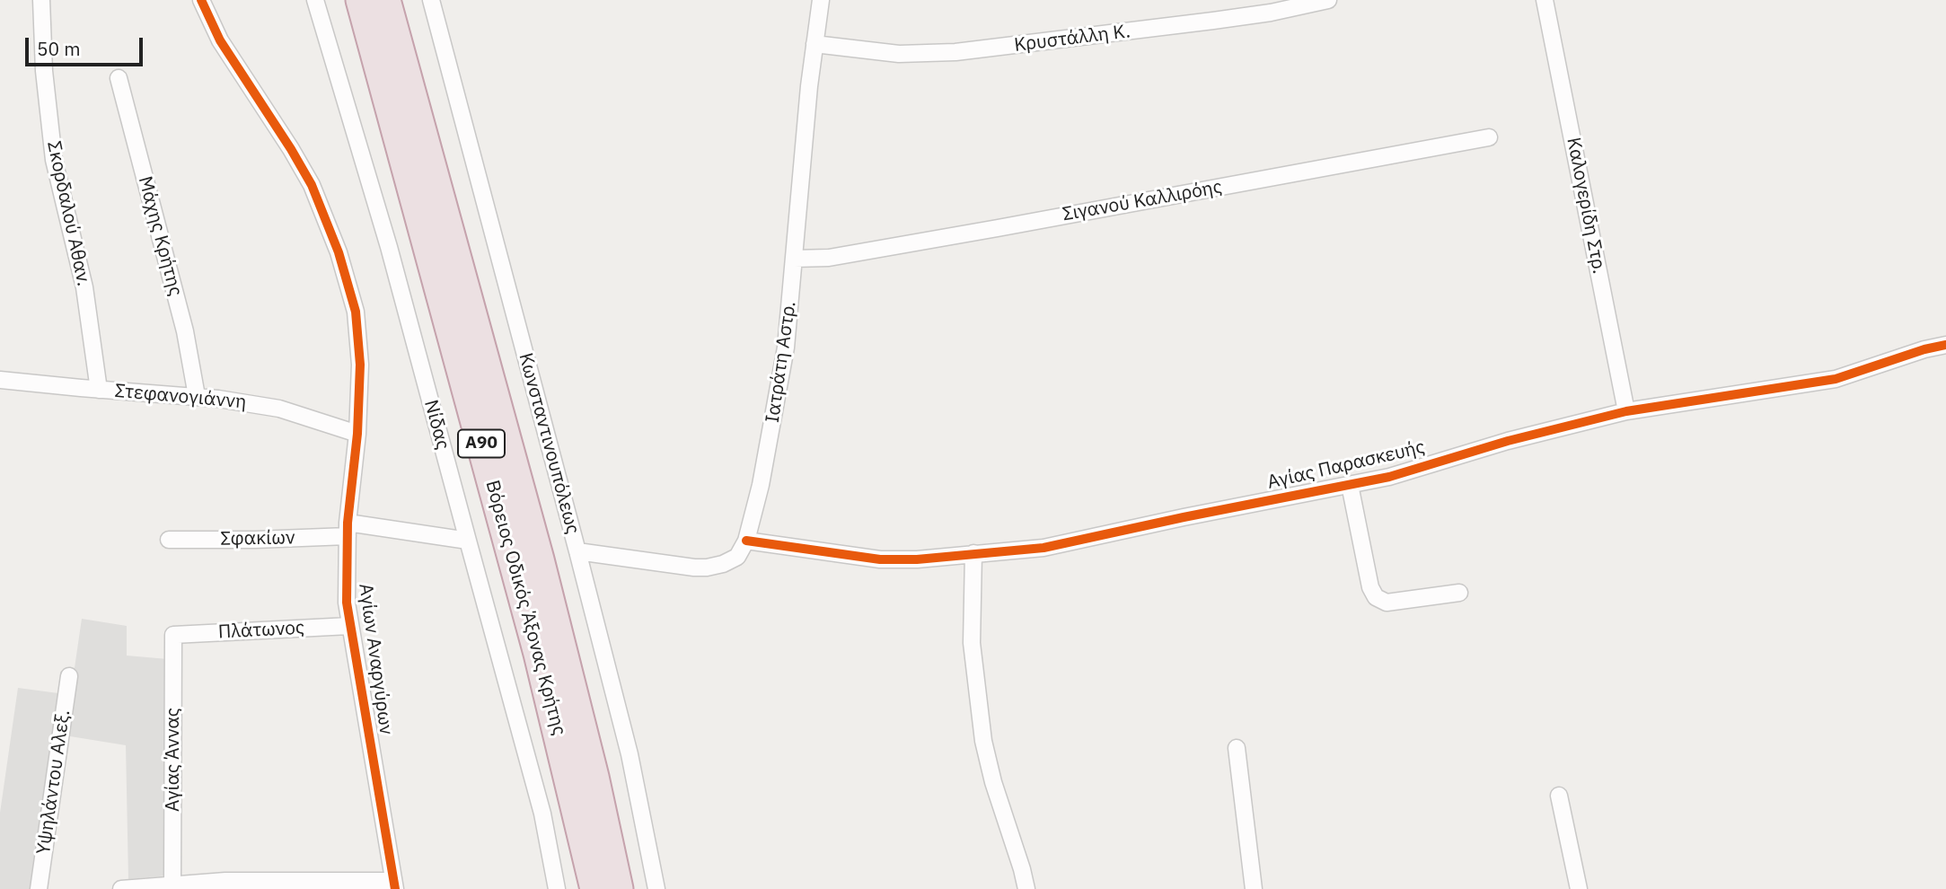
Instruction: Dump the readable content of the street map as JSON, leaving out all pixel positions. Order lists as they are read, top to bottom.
{
  "streets": {
    "highway": ["Α90", "Βόρειος Οδικός Άξονας Κρήτης"],
    "street": [
      "Κρυστάλλη Κ.",
      "Σιγανού Καλλιρόης",
      "Καλογερίδη Στρ.",
      "Σκορδαλού Αθαν.",
      "Μάχης Κρήτης",
      "Ιατράτη Αστρ.",
      "Στεφανογιάννη",
      "Νίδας",
      "Κωνσταντινουπόλεως",
      "Αγίας Παρασκευής",
      "Σφακίων",
      "Πλάτωνος",
      "Αγίων Αναργύρων",
      "Αγίας Άννας",
      "Υψηλάντου Αλεξ."
    ]
  },
  "crossings": [
    ["Κρυστάλλη Κ.", "Ιατράτη Αστρ."],
    ["Σιγανού Καλλιρόης", "Ιατράτη Αστρ."],
    ["Καλογερίδη Στρ.", "Αγίας Παρασκευής"],
    ["Σκορδαλού Αθαν.", "Στεφανογιάννη"],
    ["Μάχης Κρήτης", "Στεφανογιάννη"],
    ["Ιατράτη Αστρ.", "Κωνσταντινουπόλεως"],
    ["Ιατράτη Αστρ.", "Αγίας Παρασκευής"],
    ["Στεφανογιάννη", "Αγίων Αναργύρων"],
    ["Νίδας", "Σφακίων"],
    ["Σφακίων", "Αγίων Αναργύρων"],
    ["Πλάτωνος", "Αγίων Αναργύρων"],
    ["Πλάτωνος", "Αγίας Άννας"]
  ],
  "scale_bar": "50 m"
}
